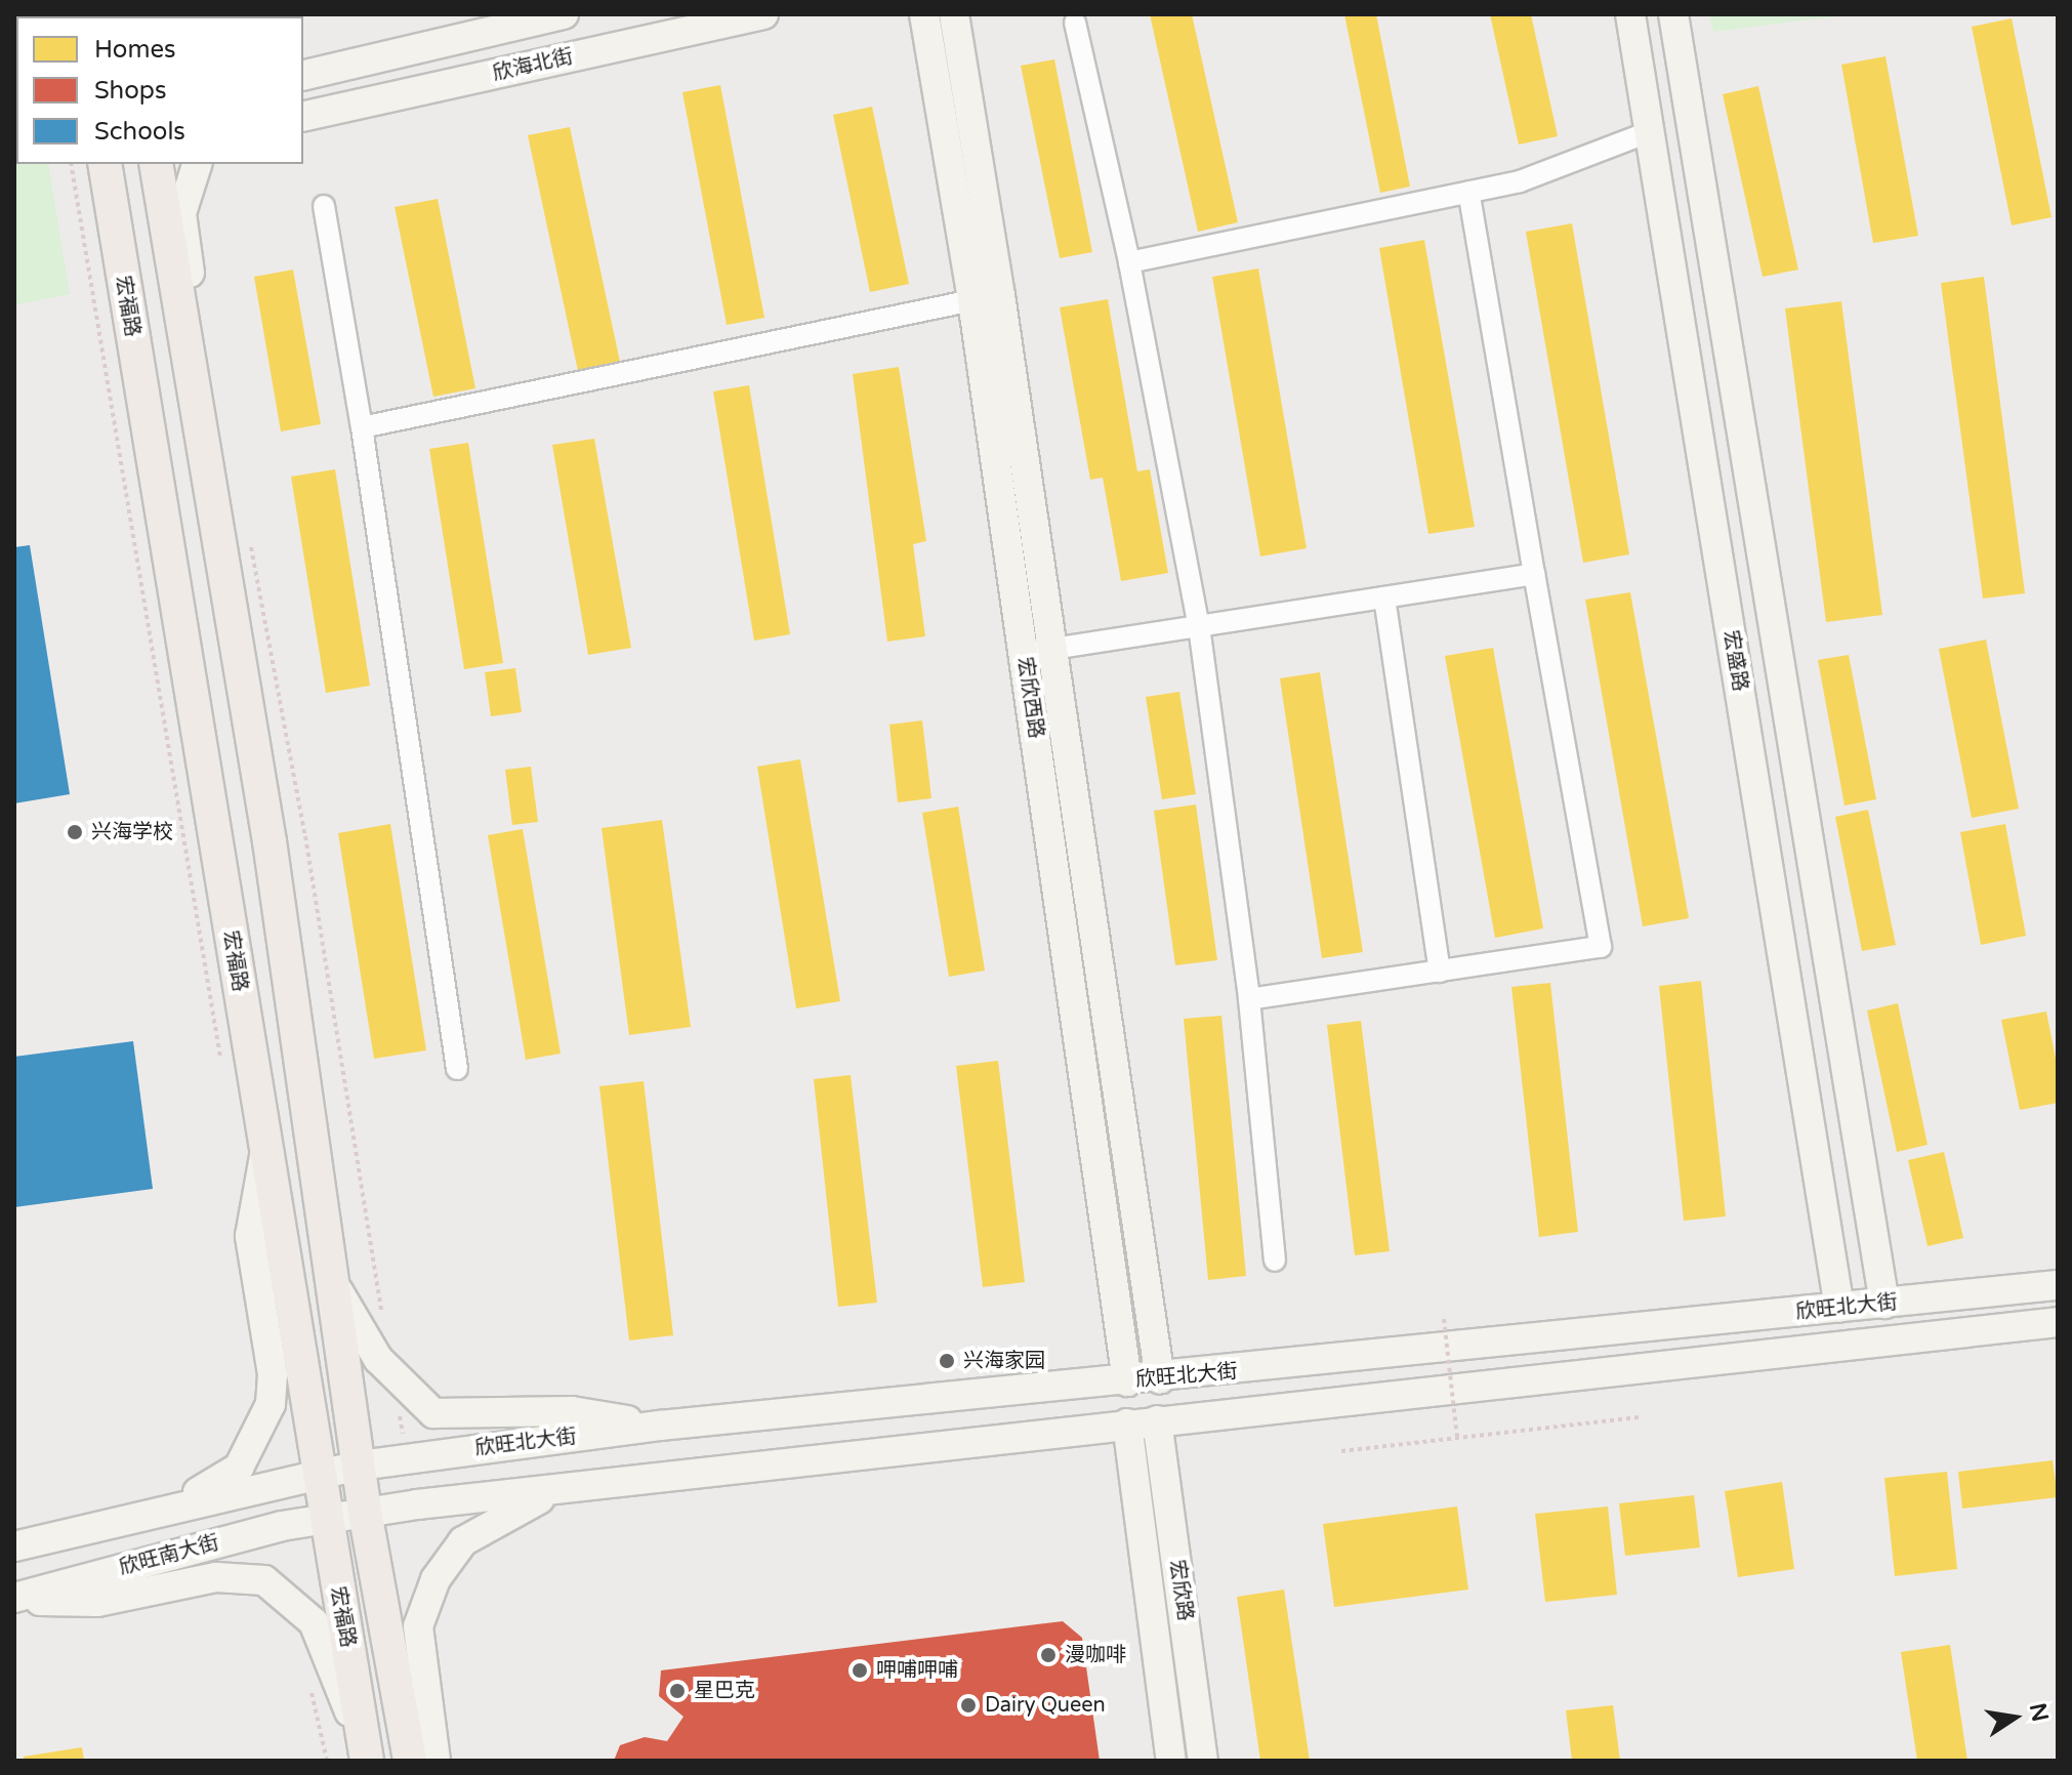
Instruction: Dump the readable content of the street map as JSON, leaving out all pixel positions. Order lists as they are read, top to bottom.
{
  "streets": {
    "main road": ["宏福路"],
    "street": [
      "欣海北街",
      "宏盛路",
      "宏欣西路",
      "欣旺北大街",
      "欣旺南大街",
      "宏欣路"
    ]
  },
  "crossings": [
    ["宏福路", "欣旺北大街"],
    ["宏福路", "欣旺南大街"],
    ["宏盛路", "欣旺北大街"],
    ["宏欣西路", "欣旺北大街"],
    ["欣旺北大街", "欣旺南大街"],
    ["欣旺北大街", "宏欣路"]
  ],
  "places": [
    "兴海学校",
    "兴海家园",
    "漫咖啡",
    "呷哺呷哺",
    "星巴克",
    "Dairy Queen"
  ],
  "legend": ["Homes", "Shops", "Schools"],
  "north": "right"
}
